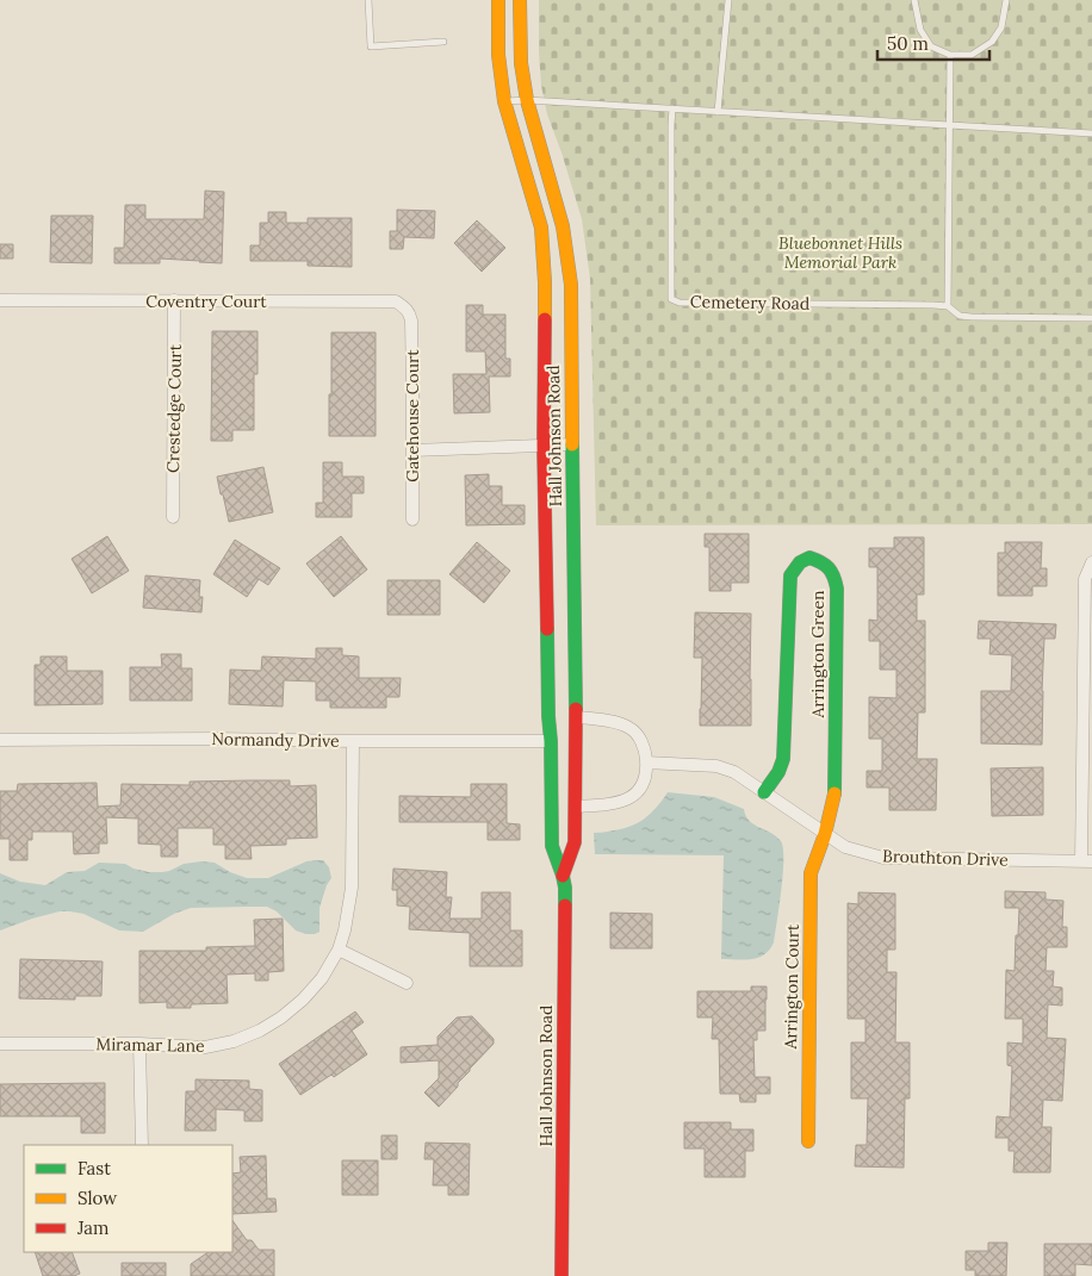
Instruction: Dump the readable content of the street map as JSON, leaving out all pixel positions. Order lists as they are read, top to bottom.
{
  "streets": {
    "main road": ["Hall Johnson Road", "Arrington Green", "Arrington Court"],
    "street": [
      "Coventry Court",
      "Crestedge Court",
      "Gatehouse Court",
      "Normandy Drive",
      "Brouthton Drive",
      "Miramar Lane"
    ],
    "lane": ["Cemetery Road"]
  },
  "crossings": [
    ["Coventry Court", "Crestedge Court"],
    ["Coventry Court", "Gatehouse Court"],
    ["Hall Johnson Road", "Normandy Drive"],
    ["Arrington Green", "Brouthton Drive"],
    ["Arrington Green", "Arrington Court"],
    ["Normandy Drive", "Miramar Lane"],
    ["Brouthton Drive", "Arrington Court"]
  ],
  "parks": ["Bluebonnet Hills Memorial Park"],
  "legend": ["Fast", "Slow", "Jam"],
  "scale_bar": "50 m"
}
